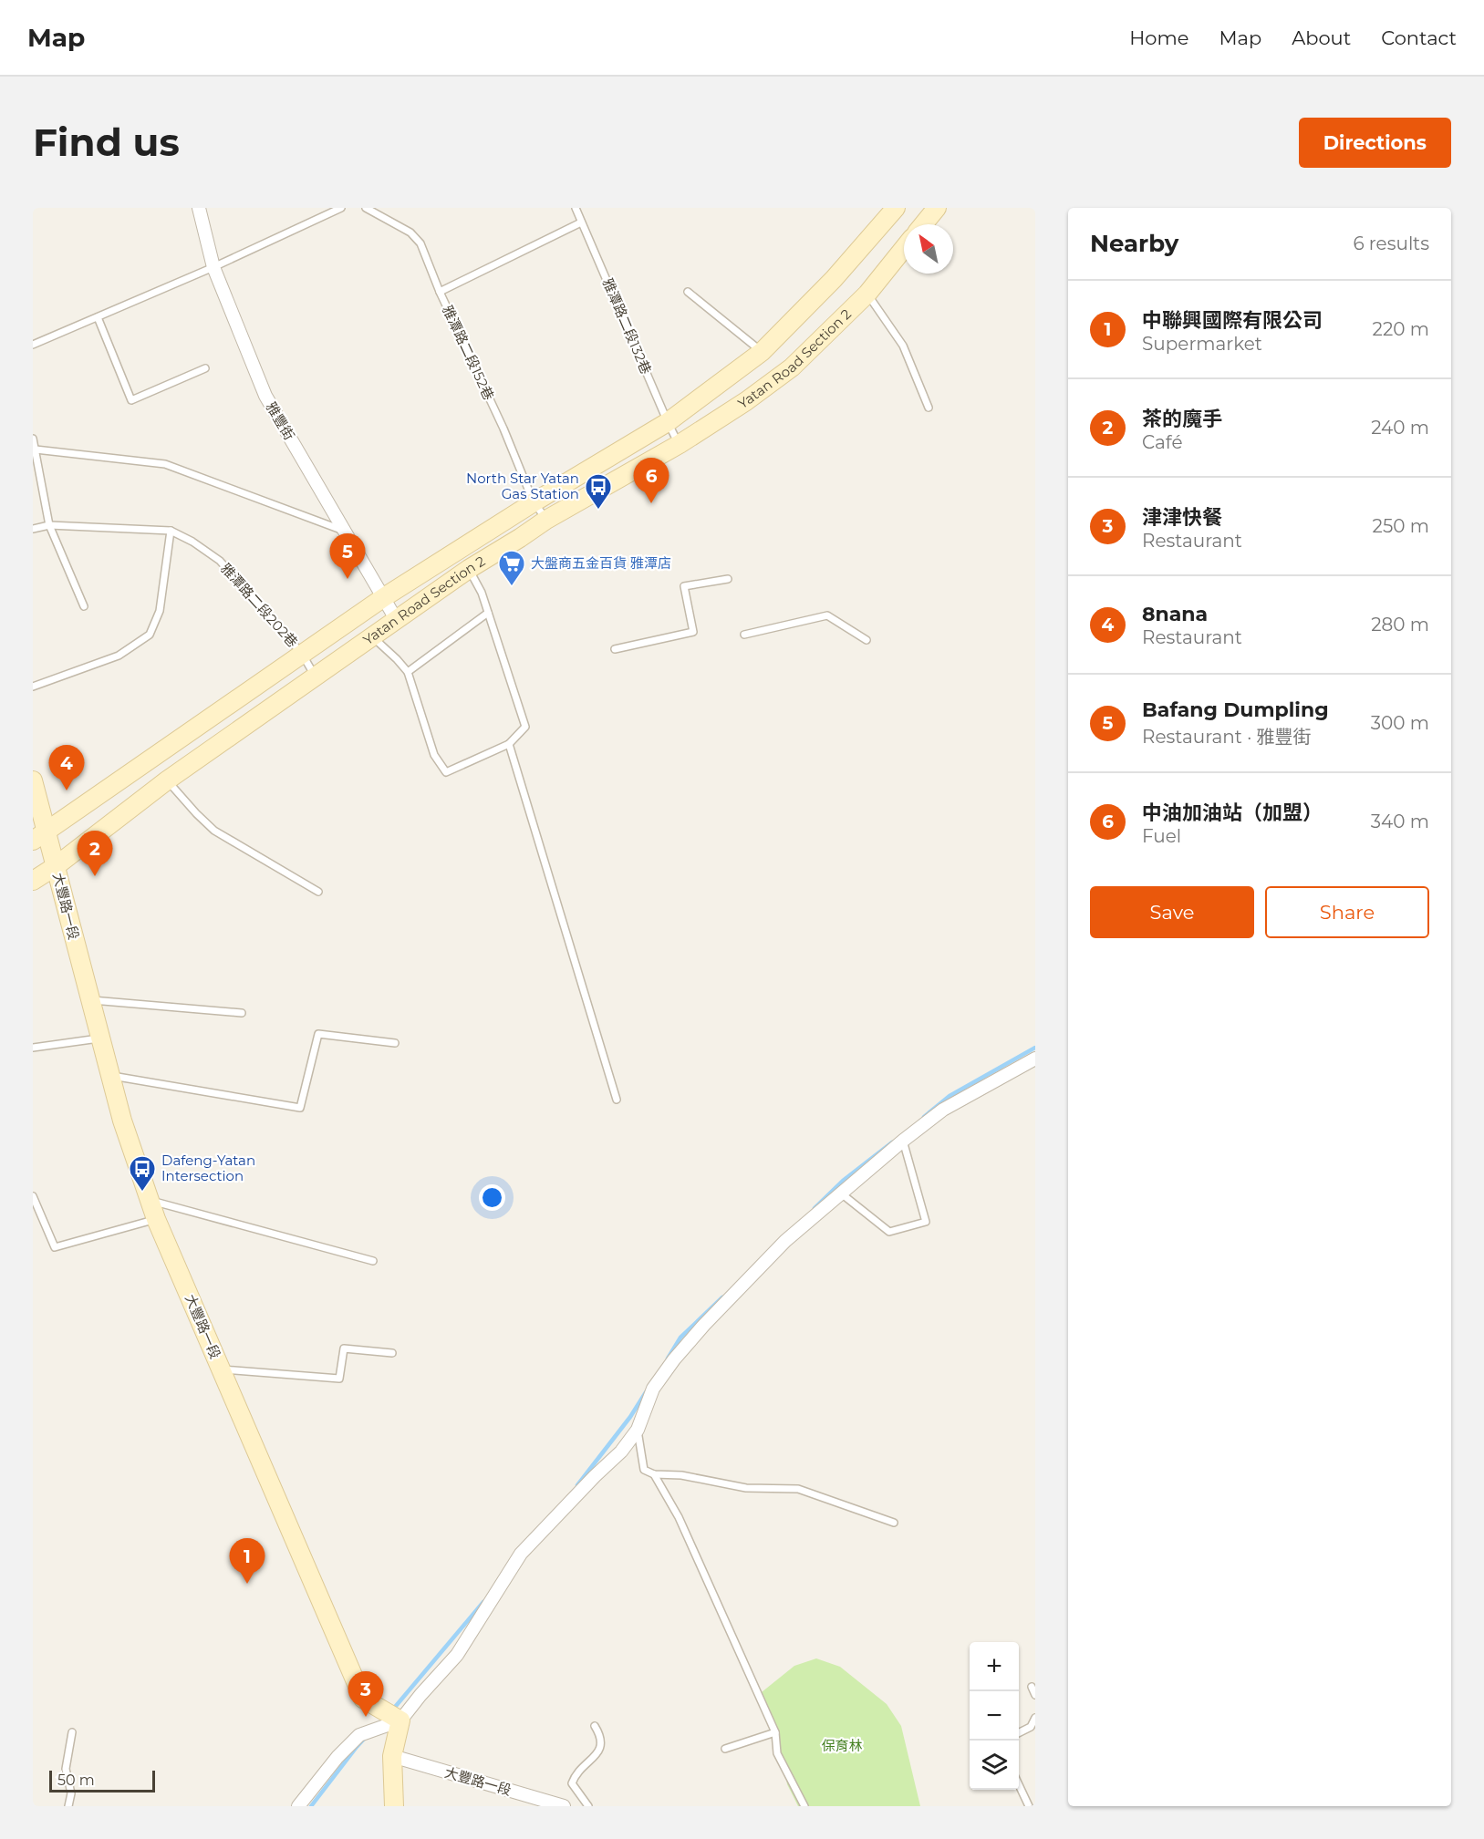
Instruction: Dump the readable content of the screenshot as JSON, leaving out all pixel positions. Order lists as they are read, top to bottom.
{
  "streets": {
    "street": ["Yatan Road Section 2", "雅豐街", "大豐路一段"],
    "lane": ["雅潭路二段132巷", "雅潭路二段152巷", "雅潭路二段202巷"]
  },
  "crossings": [
    ["雅潭路二段132巷", "Yatan Road Section 2"],
    ["雅潭路二段152巷", "Yatan Road Section 2"],
    ["Yatan Road Section 2", "雅豐街"],
    ["Yatan Road Section 2", "雅潭路二段202巷"],
    ["Yatan Road Section 2", "大豐路一段"]
  ],
  "parks": ["保育林"],
  "places": {
    "bus stop": ["North Star Yatan Gas Station", "Dafeng-Yatan Intersection"],
    "supermarket": ["大盤商五金百貨 雅潭店"]
  },
  "scale_bar": "50 m",
  "north": "top left",
  "page": {
    "header": "Map",
    "nav": [
      "Home",
      "Map",
      "About",
      "Contact"
    ],
    "buttons": [
      "Directions",
      ["Save", "Share"]
    ],
    "title": "Find us",
    "heading": ["Nearby", "6 results"],
    "list": [
      {
        "mark": "1",
        "name": "中聯興國際有限公司",
        "note": "Supermarket",
        "value": "220 m"
      },
      {
        "mark": "2",
        "name": "茶的魔手",
        "note": "Café",
        "value": "240 m"
      },
      {
        "mark": "3",
        "name": "津津快餐",
        "note": "Restaurant",
        "value": "250 m"
      },
      {
        "mark": "4",
        "name": "8nana",
        "note": "Restaurant",
        "value": "280 m"
      },
      {
        "mark": "5",
        "name": "Bafang Dumpling",
        "note": "Restaurant · 雅豐街",
        "value": "300 m"
      },
      {
        "mark": "6",
        "name": "中油加油站（加盟）",
        "note": "Fuel",
        "value": "340 m"
      }
    ],
    "pins": [
      "6",
      "5",
      "4",
      "2",
      "1",
      "3"
    ],
    "map_buttons": ["+", "−"],
    "scale": "50 m"
  }
}
